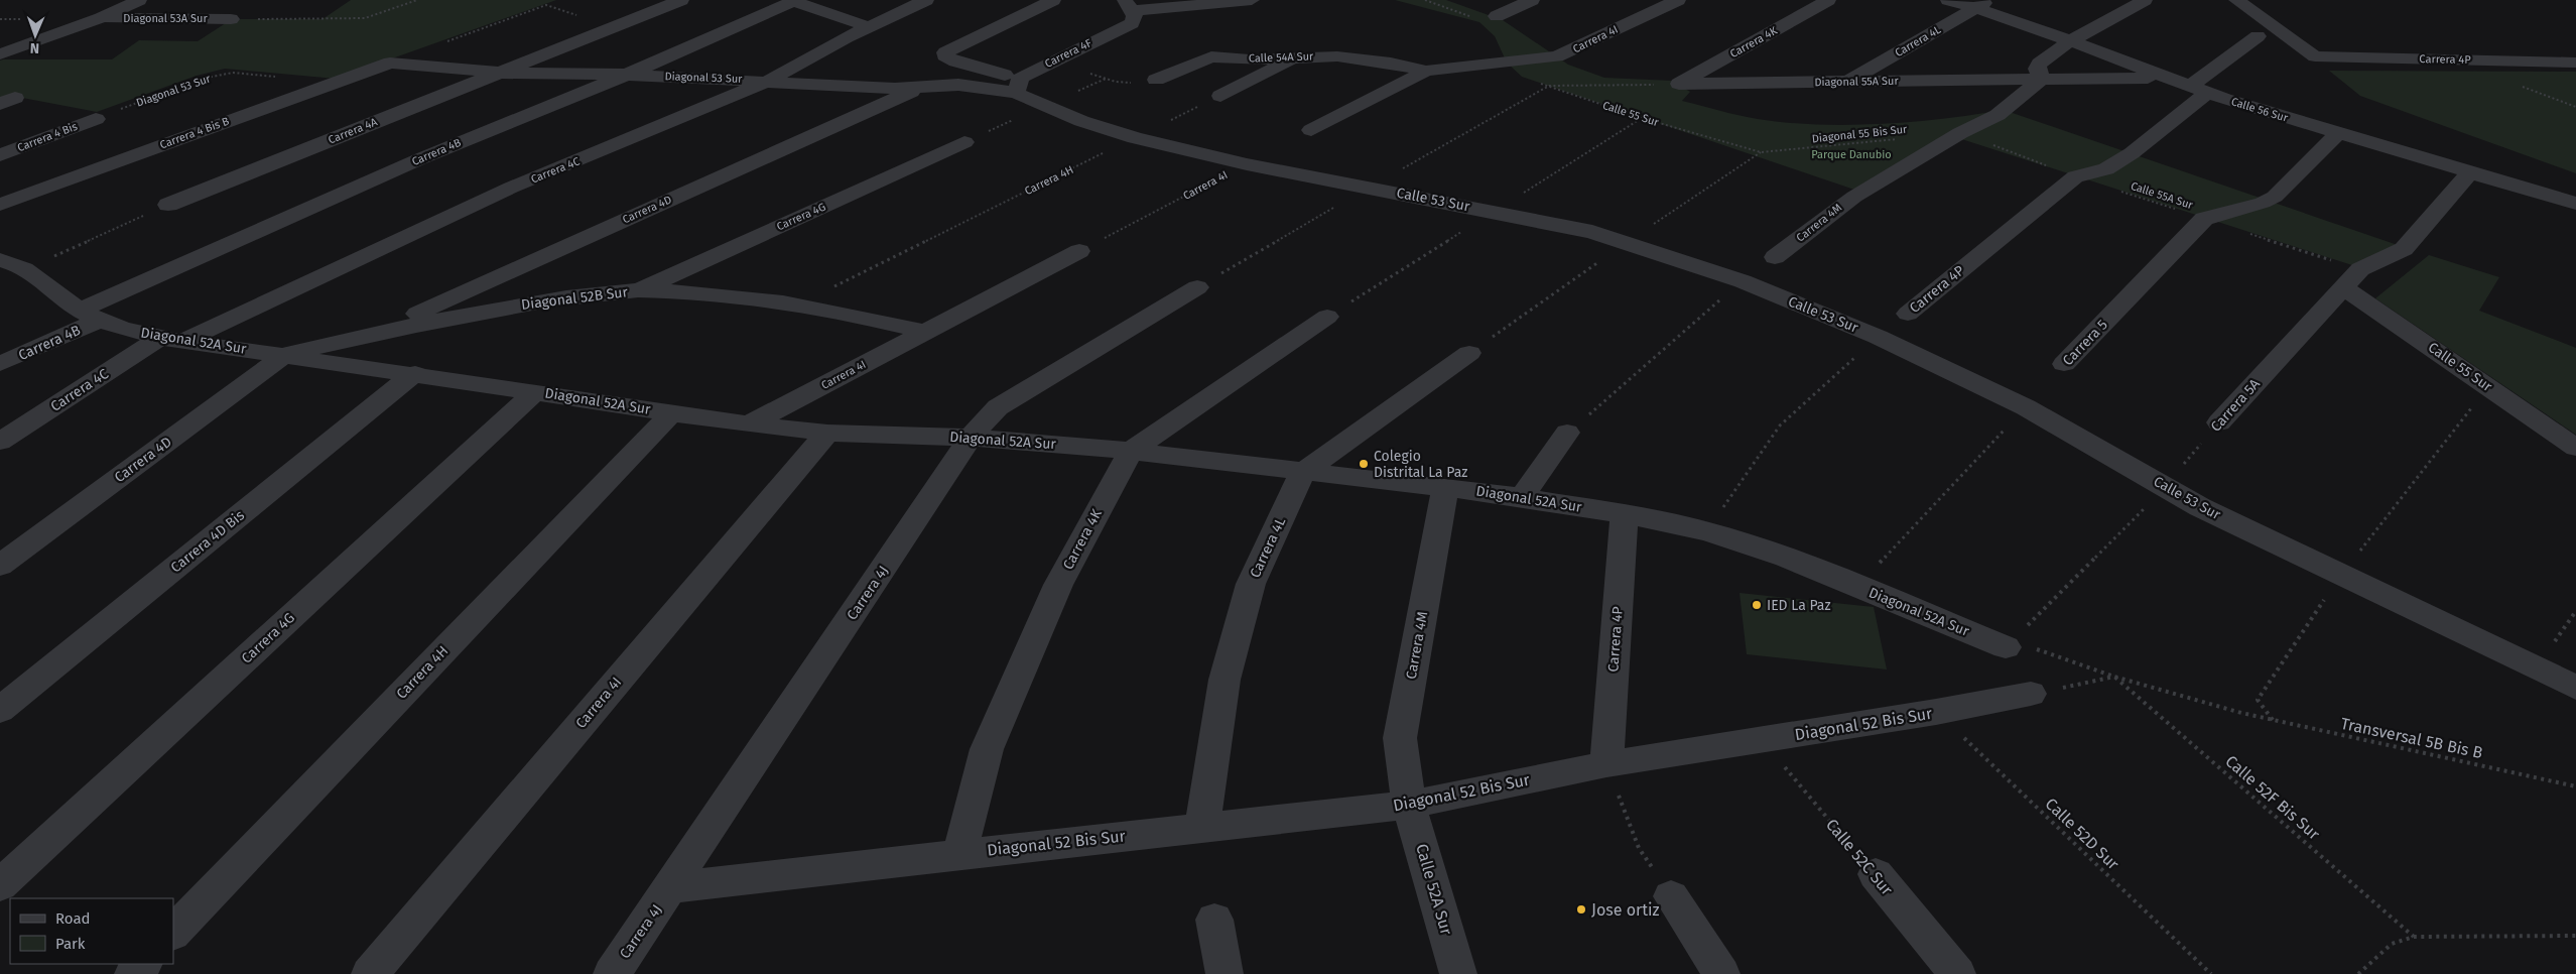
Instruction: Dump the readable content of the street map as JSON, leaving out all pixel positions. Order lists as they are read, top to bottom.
{
  "streets": {
    "street": [
      "Diagonal 53A Sur",
      "Carrera 4I",
      "Carrera 4L",
      "Carrera 4K",
      "Carrera 4F",
      "Calle 54A Sur",
      "Carrera 4P",
      "Diagonal 53 Sur",
      "Diagonal 55A Sur",
      "Calle 56 Sur",
      "Calle 55 Sur",
      "Carrera 4A",
      "Carrera 4 Bis B",
      "Carrera 4 Bis",
      "Carrera 4B",
      "Carrera 4C",
      "Carrera 4H",
      "Calle 53 Sur",
      "Carrera 4D",
      "Carrera 4G",
      "Carrera 4M",
      "Diagonal 52B Sur",
      "Diagonal 52A Sur",
      "Carrera 5",
      "Carrera 5A",
      "Carrera 4D Bis",
      "Carrera 4J",
      "Diagonal 52 Bis Sur",
      "Calle 52C Sur",
      "Calle 52A Sur"
    ],
    "path": [
      "Diagonal 55 Bis Sur",
      "Calle 55A Sur",
      "Transversal 5B Bis B",
      "Calle 52F Bis Sur",
      "Calle 52D Sur"
    ]
  },
  "crossings": [
    ["Carrera 4I", "Calle 54A Sur"],
    ["Carrera 4I", "Calle 55 Sur"],
    ["Carrera 4I", "Calle 53 Sur"],
    ["Carrera 4I", "Diagonal 52B Sur"],
    ["Carrera 4I", "Diagonal 52A Sur"],
    ["Carrera 4L", "Diagonal 55A Sur"],
    ["Carrera 4L", "Calle 56 Sur"],
    ["Carrera 4L", "Diagonal 52A Sur"],
    ["Carrera 4L", "Diagonal 52 Bis Sur"],
    ["Carrera 4K", "Diagonal 55A Sur"],
    ["Carrera 4K", "Diagonal 52A Sur"],
    ["Carrera 4K", "Diagonal 52 Bis Sur"],
    ["Carrera 4F", "Diagonal 53 Sur"],
    ["Carrera 4F", "Calle 53 Sur"],
    ["Carrera 4P", "Calle 56 Sur"],
    ["Carrera 4P", "Calle 55A Sur"],
    ["Carrera 4P", "Diagonal 52A Sur"],
    ["Carrera 4P", "Diagonal 52 Bis Sur"],
    ["Diagonal 53 Sur", "Carrera 4A"],
    ["Diagonal 53 Sur", "Carrera 4 Bis B"],
    ["Diagonal 53 Sur", "Carrera 4 Bis"],
    ["Diagonal 53 Sur", "Carrera 4B"],
    ["Diagonal 53 Sur", "Carrera 4C"],
    ["Diagonal 53 Sur", "Calle 53 Sur"],
    ["Diagonal 53 Sur", "Carrera 4D"],
    ["Diagonal 55A Sur", "Calle 56 Sur"],
    ["Diagonal 55A Sur", "Carrera 4M"],
    ["Calle 56 Sur", "Carrera 5A"],
    ["Calle 55 Sur", "Diagonal 55 Bis Sur"],
    ["Calle 55 Sur", "Calle 55A Sur"],
    ["Calle 55 Sur", "Carrera 5A"],
    ["Carrera 4B", "Diagonal 52A Sur"],
    ["Carrera 4C", "Diagonal 52A Sur"],
    ["Carrera 4H", "Calle 53 Sur"],
    ["Carrera 4H", "Diagonal 52B Sur"],
    ["Carrera 4H", "Diagonal 52A Sur"],
    ["Calle 55A Sur", "Carrera 4M"],
    ["Calle 55A Sur", "Carrera 5"],
    ["Calle 55A Sur", "Carrera 5A"],
    ["Calle 53 Sur", "Carrera 5A"],
    ["Carrera 4D", "Diagonal 52B Sur"],
    ["Carrera 4D", "Diagonal 52A Sur"],
    ["Carrera 4G", "Diagonal 52B Sur"],
    ["Carrera 4G", "Diagonal 52A Sur"],
    ["Carrera 4M", "Diagonal 52A Sur"],
    ["Carrera 4M", "Diagonal 52 Bis Sur"],
    ["Carrera 4M", "Calle 52A Sur"],
    ["Diagonal 52B Sur", "Diagonal 52A Sur"],
    ["Diagonal 52A Sur", "Carrera 5A"],
    ["Diagonal 52A Sur", "Carrera 4D Bis"],
    ["Diagonal 52A Sur", "Carrera 4J"],
    ["Carrera 4J", "Diagonal 52 Bis Sur"],
    ["Diagonal 52 Bis Sur", "Calle 52D Sur"],
    ["Diagonal 52 Bis Sur", "Calle 52C Sur"],
    ["Diagonal 52 Bis Sur", "Calle 52A Sur"],
    ["Transversal 5B Bis B", "Calle 52F Bis Sur"]
  ],
  "parks": ["Parque Danubio"],
  "places": ["Colegio Distrital La Paz", "IED La Paz", "Jose ortiz"],
  "legend": ["Road", "Park"],
  "north": "bottom"
}
